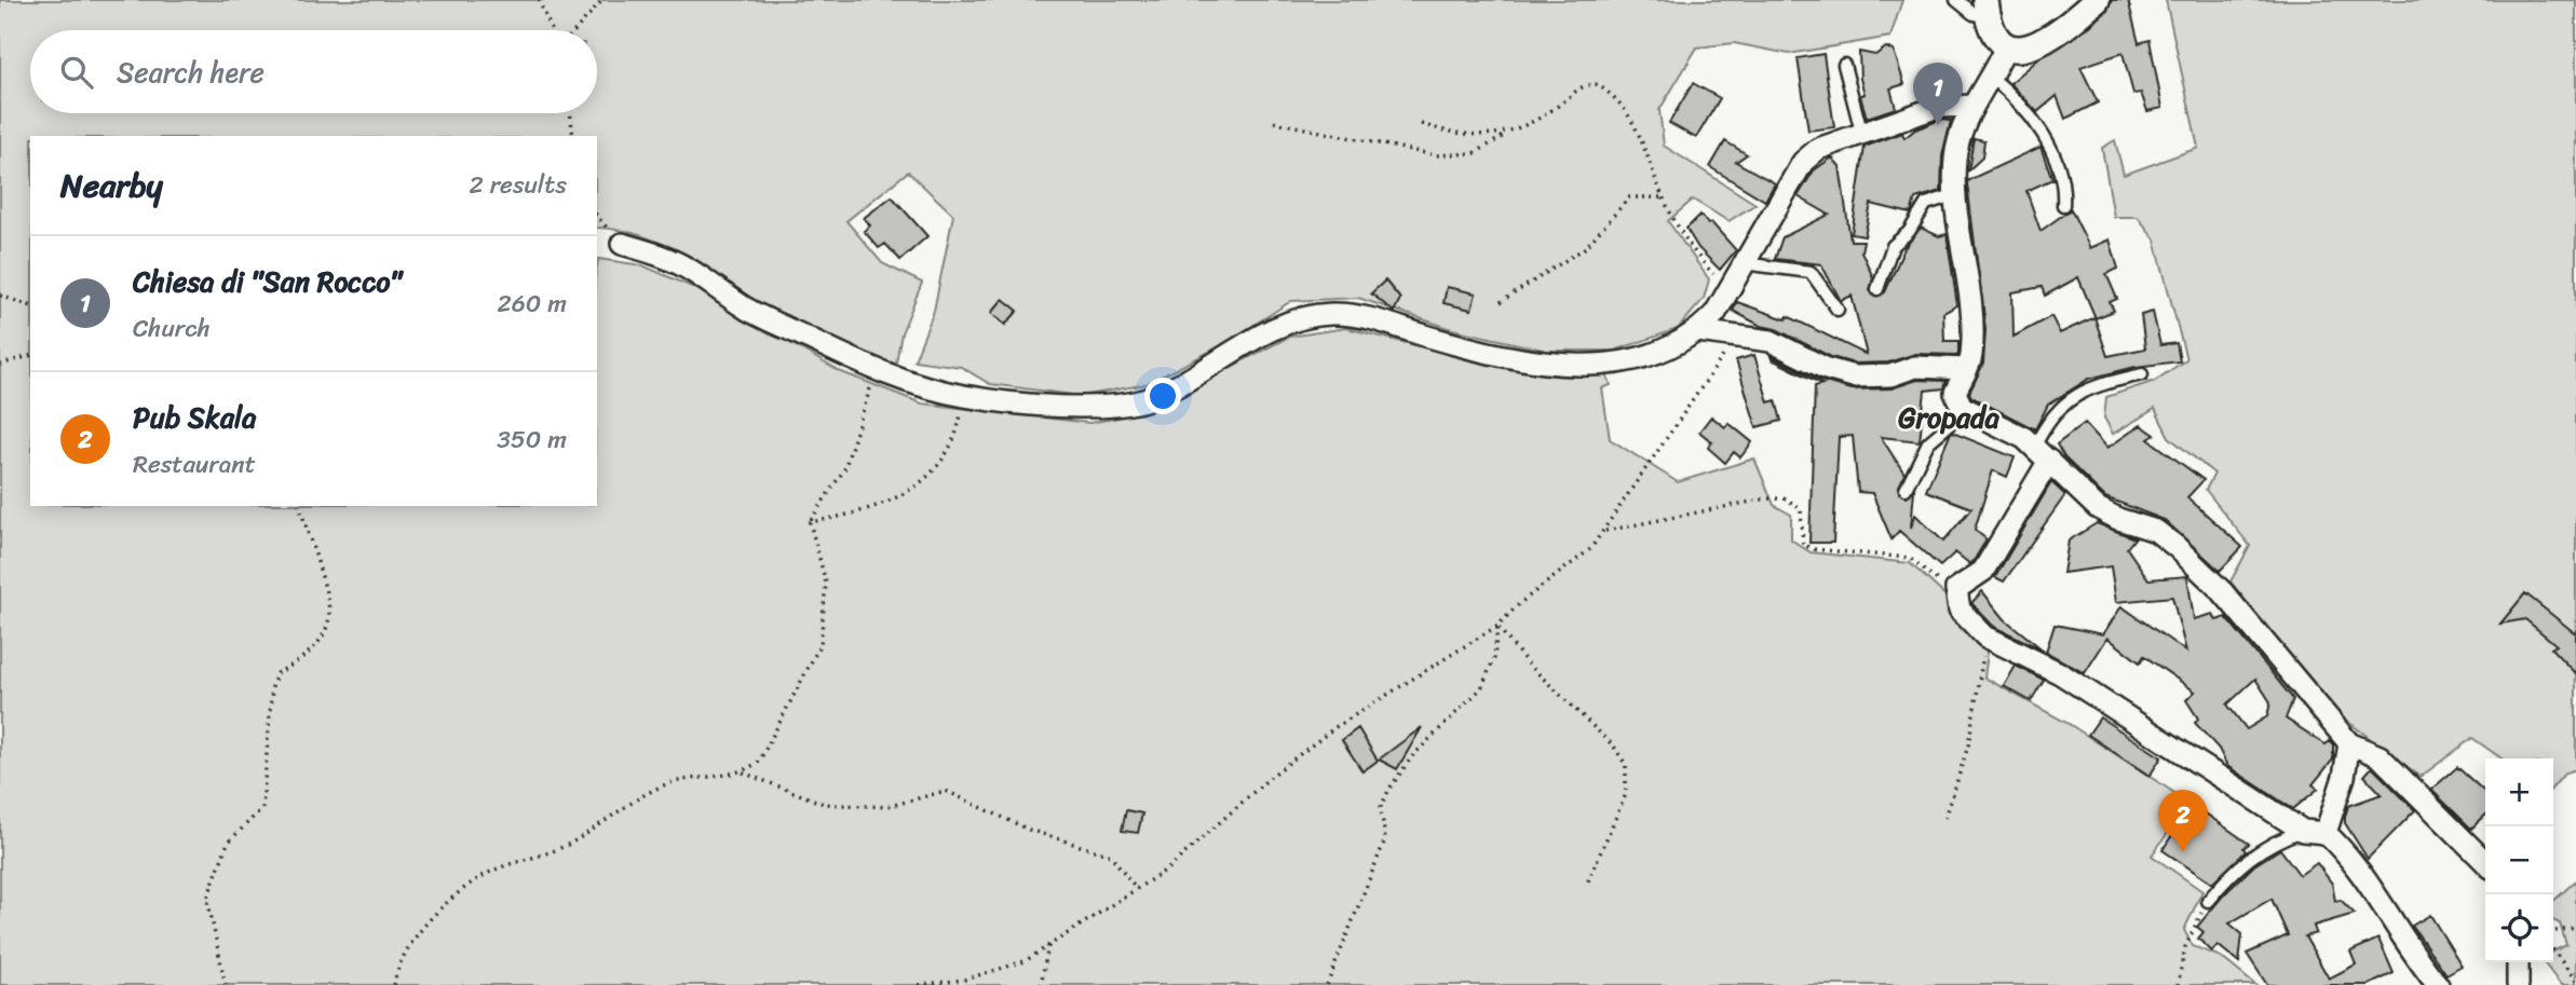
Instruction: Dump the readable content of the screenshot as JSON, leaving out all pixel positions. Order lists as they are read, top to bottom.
{
  "districts": ["Gropada"],
  "page": {
    "search": "Search here",
    "pins": ["1", "2"],
    "heading": ["Nearby", "2 results"],
    "list": [
      {
        "mark": "1",
        "name": "Chiesa di \"San Rocco\"",
        "note": "Church",
        "value": "260 m"
      },
      {
        "mark": "2",
        "name": "Pub Skala",
        "note": "Restaurant",
        "value": "350 m"
      }
    ],
    "map_buttons": ["+", "−"]
  }
}
